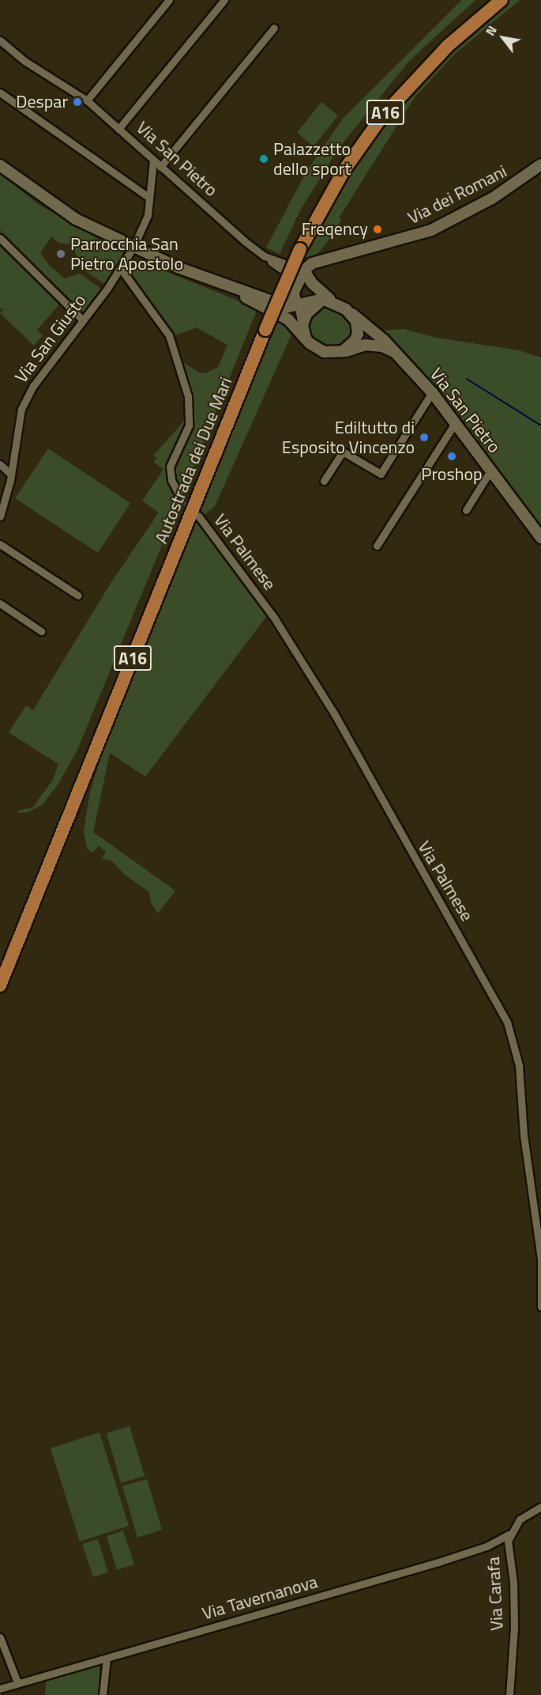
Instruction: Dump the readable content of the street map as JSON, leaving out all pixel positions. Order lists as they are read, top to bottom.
{
  "streets": {
    "highway": ["A16", "Autostrada dei Due Mari"],
    "main road": ["Via San Pietro", "Via dei Romani"],
    "street": [
      "Via San Giusto",
      "Via Palmese",
      "Via Carafa",
      "Via Tavernanova"
    ]
  },
  "crossings": [
    ["Via San Pietro", "Via dei Romani"],
    ["Via San Pietro", "Via San Giusto"],
    ["Via Carafa", "Via Tavernanova"]
  ],
  "places": [
    "Despar",
    "Palazzetto dello sport",
    "Freqency",
    "Parrocchia San Pietro Apostolo",
    "Ediltutto di Esposito Vincenzo",
    "Proshop"
  ],
  "north": "top left"
}
